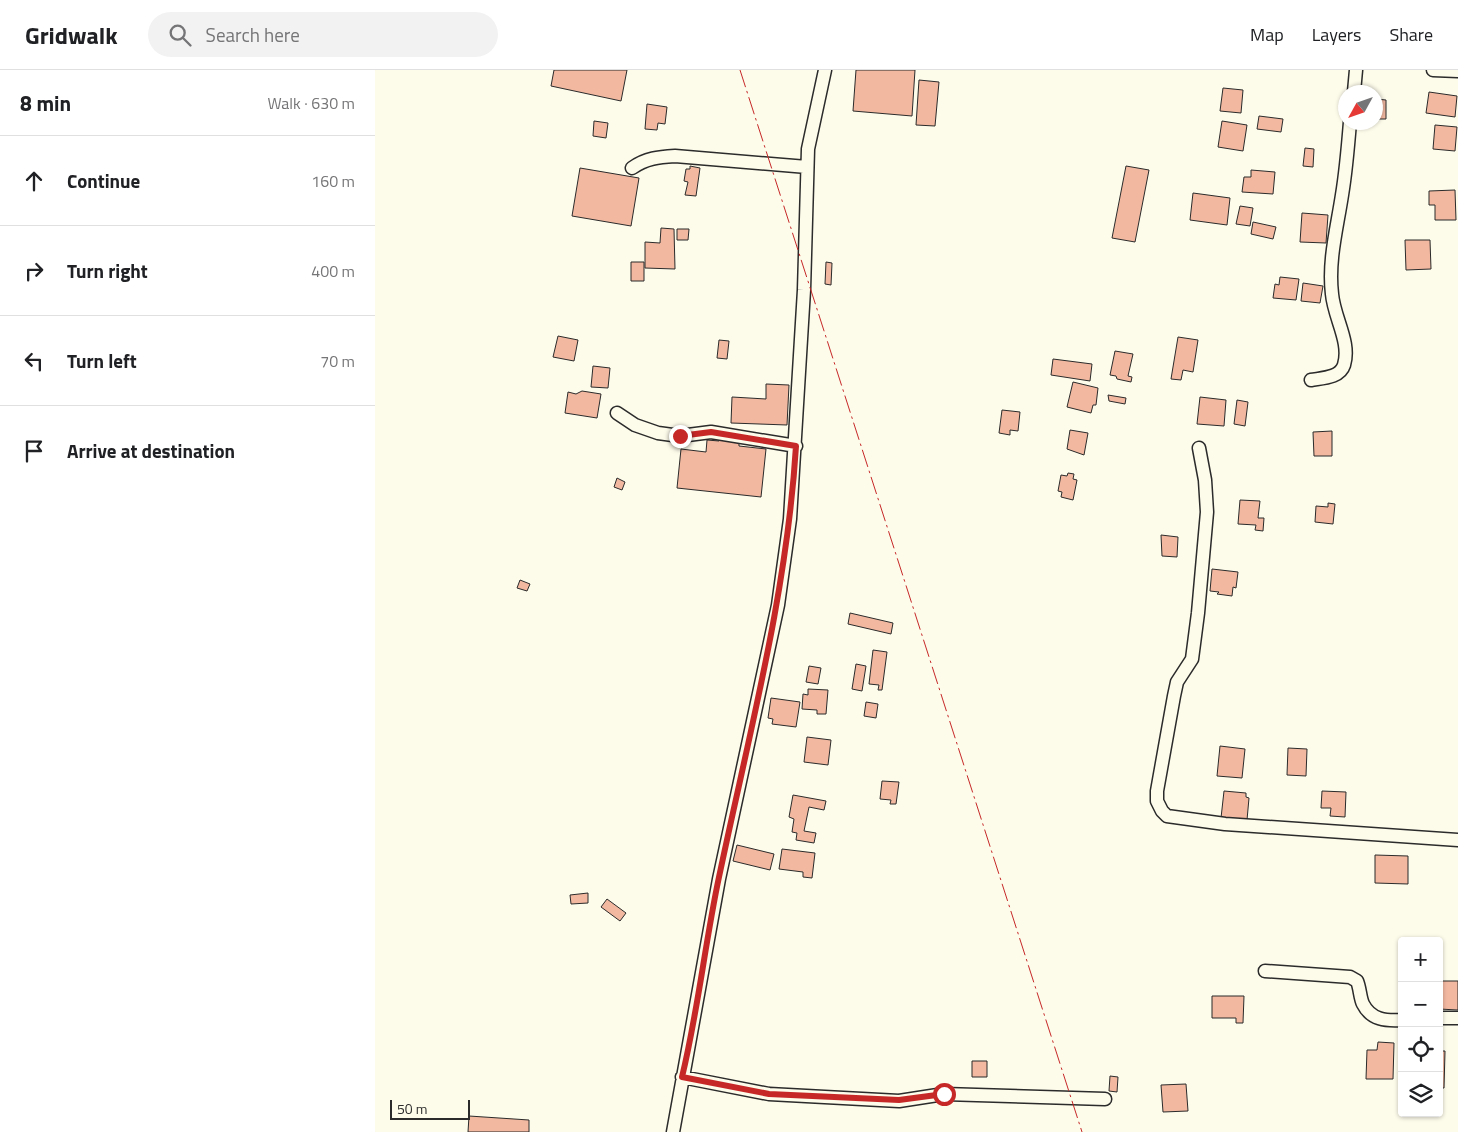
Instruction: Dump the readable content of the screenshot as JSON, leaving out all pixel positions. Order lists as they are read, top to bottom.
{
  "scale_bar": "50 m",
  "north": "bottom left",
  "page": {
    "header": "Gridwalk",
    "search": "Search here",
    "nav": ["Map", "Layers", "Share"],
    "heading": ["8 min", "Walk · 630 m"],
    "list": [
      ["Continue", "160 m"],
      ["Turn right", "400 m"],
      ["Turn left", "70 m"],
      "Arrive at destination"
    ],
    "map_buttons": ["+", "−"],
    "scale": "50 m"
  }
}
